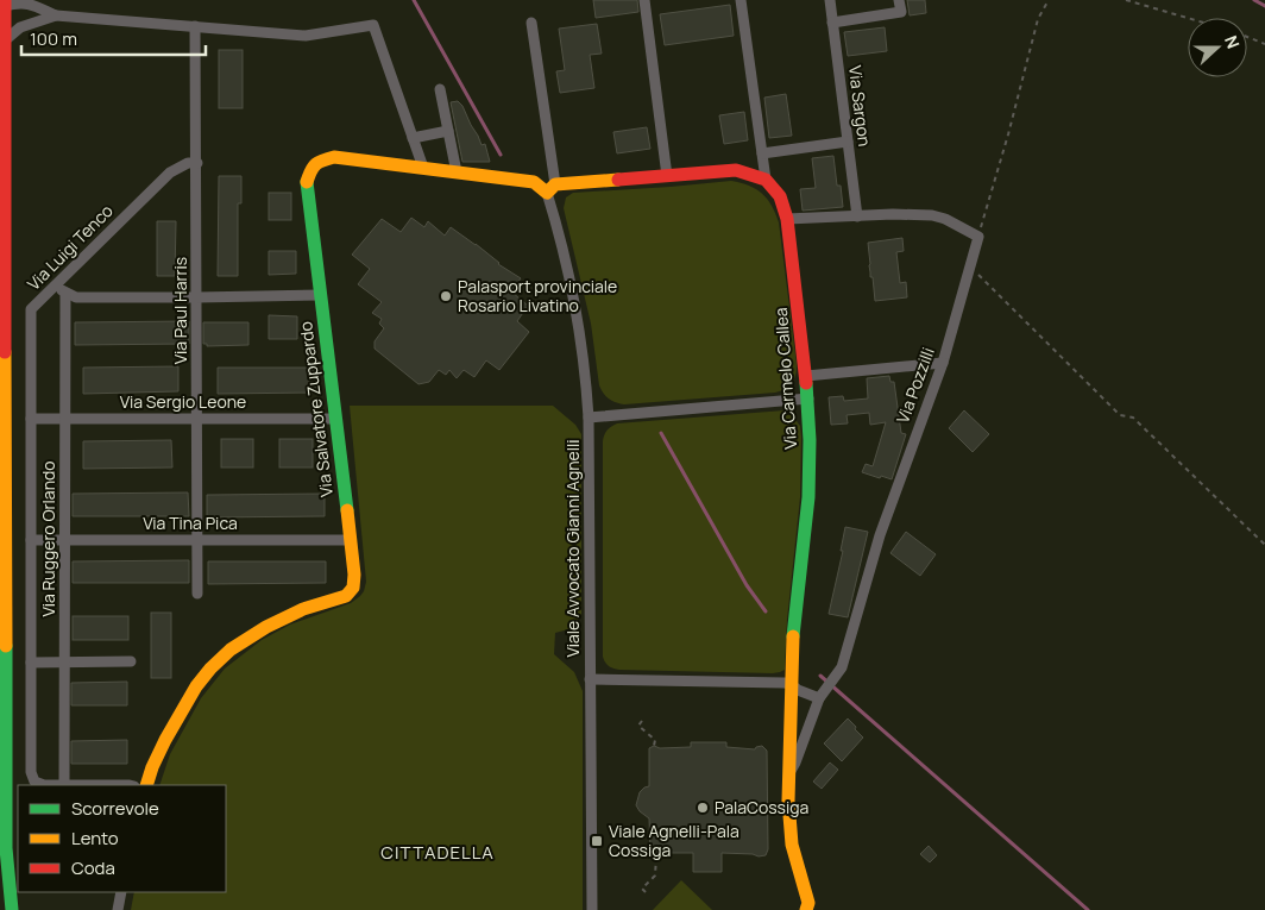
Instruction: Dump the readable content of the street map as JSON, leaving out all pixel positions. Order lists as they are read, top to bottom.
{
  "streets": {
    "street": [
      "Via Sargon",
      "Via Luigi Tenco",
      "Via Paul Harris",
      "Via Carmelo Callea",
      "Via Pozzilli",
      "Via Sergio Leone",
      "Via Salvatore Zuppardo",
      "Via Tina Pica",
      "Via Ruggero Orlando",
      "Viale Avvocato Gianni Agnelli"
    ]
  },
  "crossings": [
    ["Via Luigi Tenco", "Via Paul Harris"],
    ["Via Luigi Tenco", "Via Sergio Leone"],
    ["Via Luigi Tenco", "Via Tina Pica"],
    ["Via Luigi Tenco", "Via Ruggero Orlando"],
    ["Via Paul Harris", "Via Sergio Leone"],
    ["Via Paul Harris", "Via Tina Pica"],
    ["Via Carmelo Callea", "Via Pozzilli"],
    ["Via Sergio Leone", "Via Salvatore Zuppardo"],
    ["Via Sergio Leone", "Via Ruggero Orlando"],
    ["Via Salvatore Zuppardo", "Via Tina Pica"],
    ["Via Salvatore Zuppardo", "Viale Avvocato Gianni Agnelli"],
    ["Via Tina Pica", "Via Ruggero Orlando"]
  ],
  "districts": ["CITTADELLA"],
  "places": {
    "other": ["Palasport provinciale Rosario Livatino", "PalaCossiga"],
    "transit": ["Viale Agnelli-Pala Cossiga"]
  },
  "legend": ["Scorrevole", "Lento", "Coda"],
  "scale_bar": "100 m",
  "north": "right"
}
